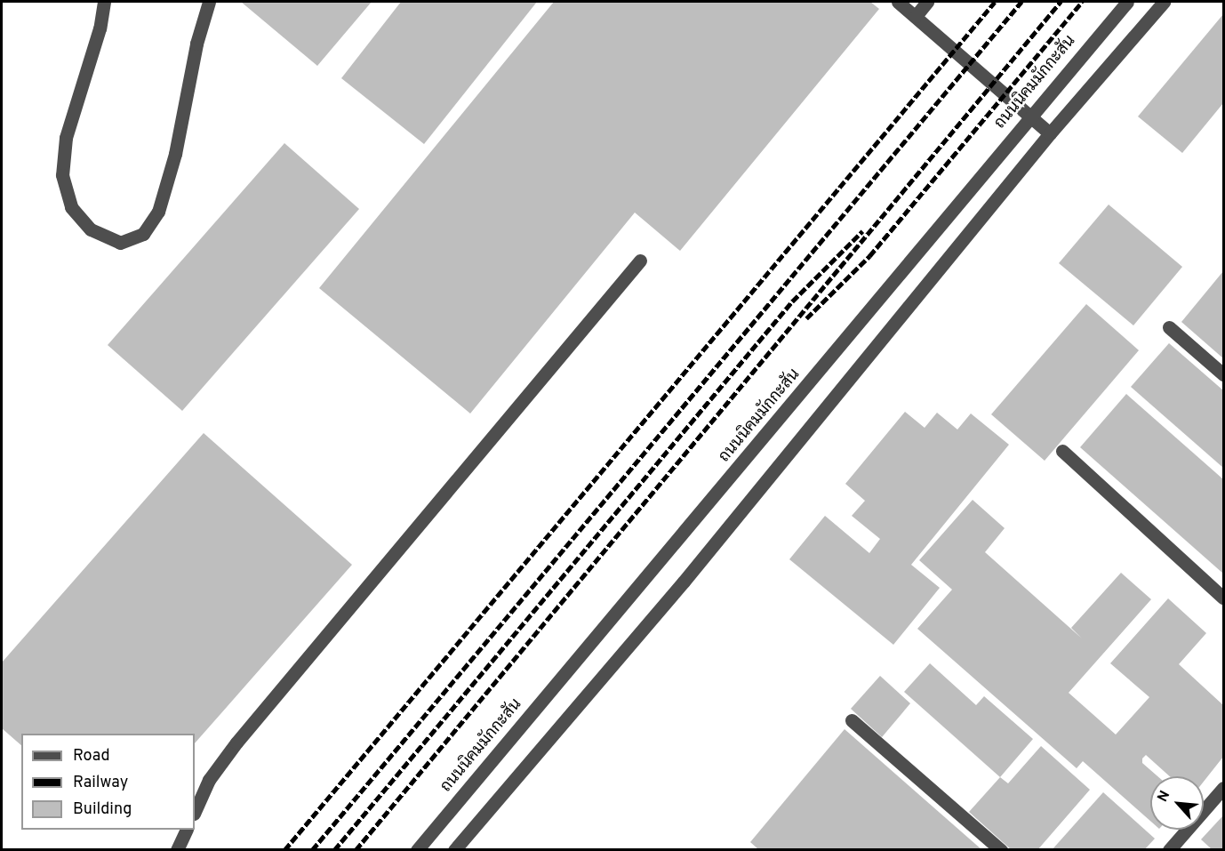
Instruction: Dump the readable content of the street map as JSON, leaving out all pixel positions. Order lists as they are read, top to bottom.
{
  "streets": {
    "street": ["ถนนนิคมมักกะสัน"]
  },
  "legend": ["Road", "Railway", "Building"],
  "north": "top left"
}
